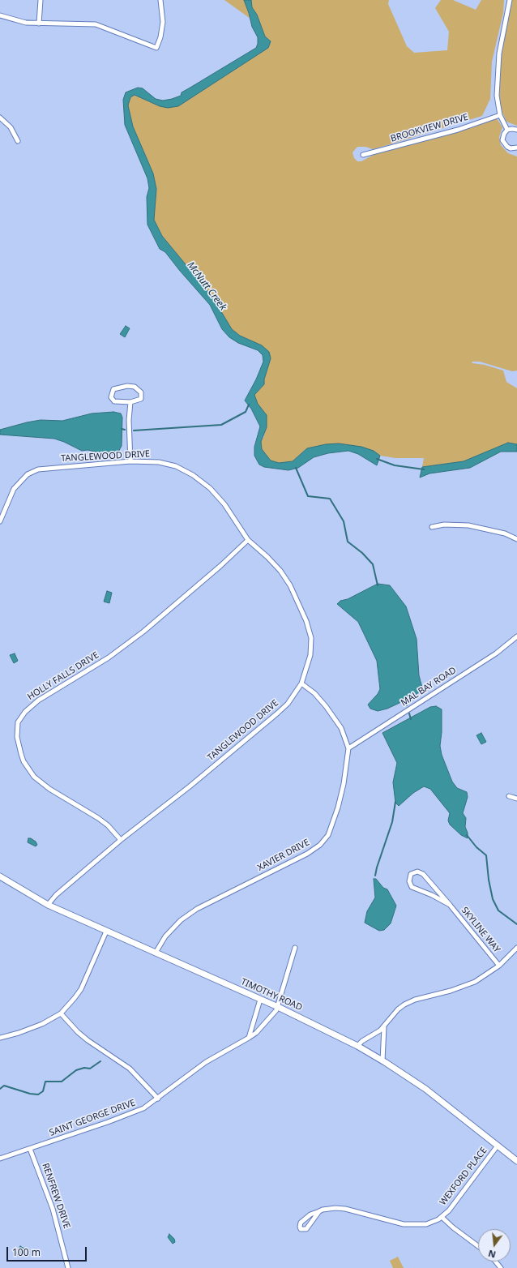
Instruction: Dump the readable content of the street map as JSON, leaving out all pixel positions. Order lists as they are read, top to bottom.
{
  "streets": {
    "main road": ["TIMOTHY ROAD"],
    "street": [
      "BROOKVIEW DRIVE",
      "TANGLEWOOD DRIVE",
      "HOLLY FALLS DRIVE",
      "MAL BAY ROAD",
      "XAVIER DRIVE",
      "SKYLINE WAY",
      "SAINT GEORGE DRIVE",
      "WEXFORD PLACE",
      "RENFREW DRIVE"
    ]
  },
  "crossings": [
    ["TANGLEWOOD DRIVE", "HOLLY FALLS DRIVE"],
    ["TANGLEWOOD DRIVE", "XAVIER DRIVE"],
    ["TANGLEWOOD DRIVE", "TIMOTHY ROAD"],
    ["MAL BAY ROAD", "XAVIER DRIVE"],
    ["XAVIER DRIVE", "TIMOTHY ROAD"],
    ["TIMOTHY ROAD", "SAINT GEORGE DRIVE"],
    ["TIMOTHY ROAD", "WEXFORD PLACE"],
    ["SAINT GEORGE DRIVE", "RENFREW DRIVE"]
  ],
  "water": ["McNutt Creek"],
  "scale_bar": "100 m",
  "north": "bottom"
}
